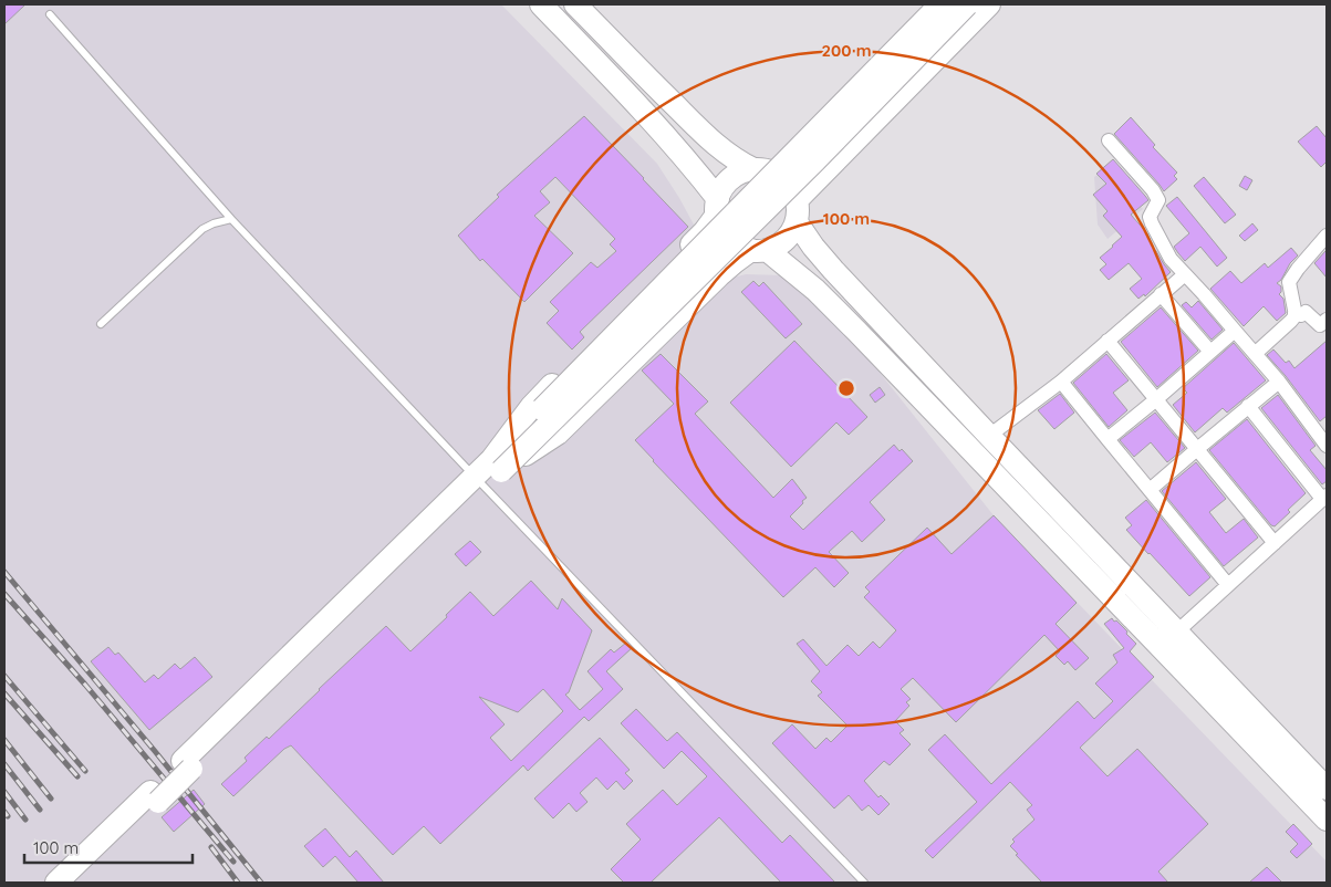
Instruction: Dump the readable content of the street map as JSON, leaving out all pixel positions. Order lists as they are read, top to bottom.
{
  "scale_bar": "100 m",
  "rings": ["200 m", "100 m"]
}
